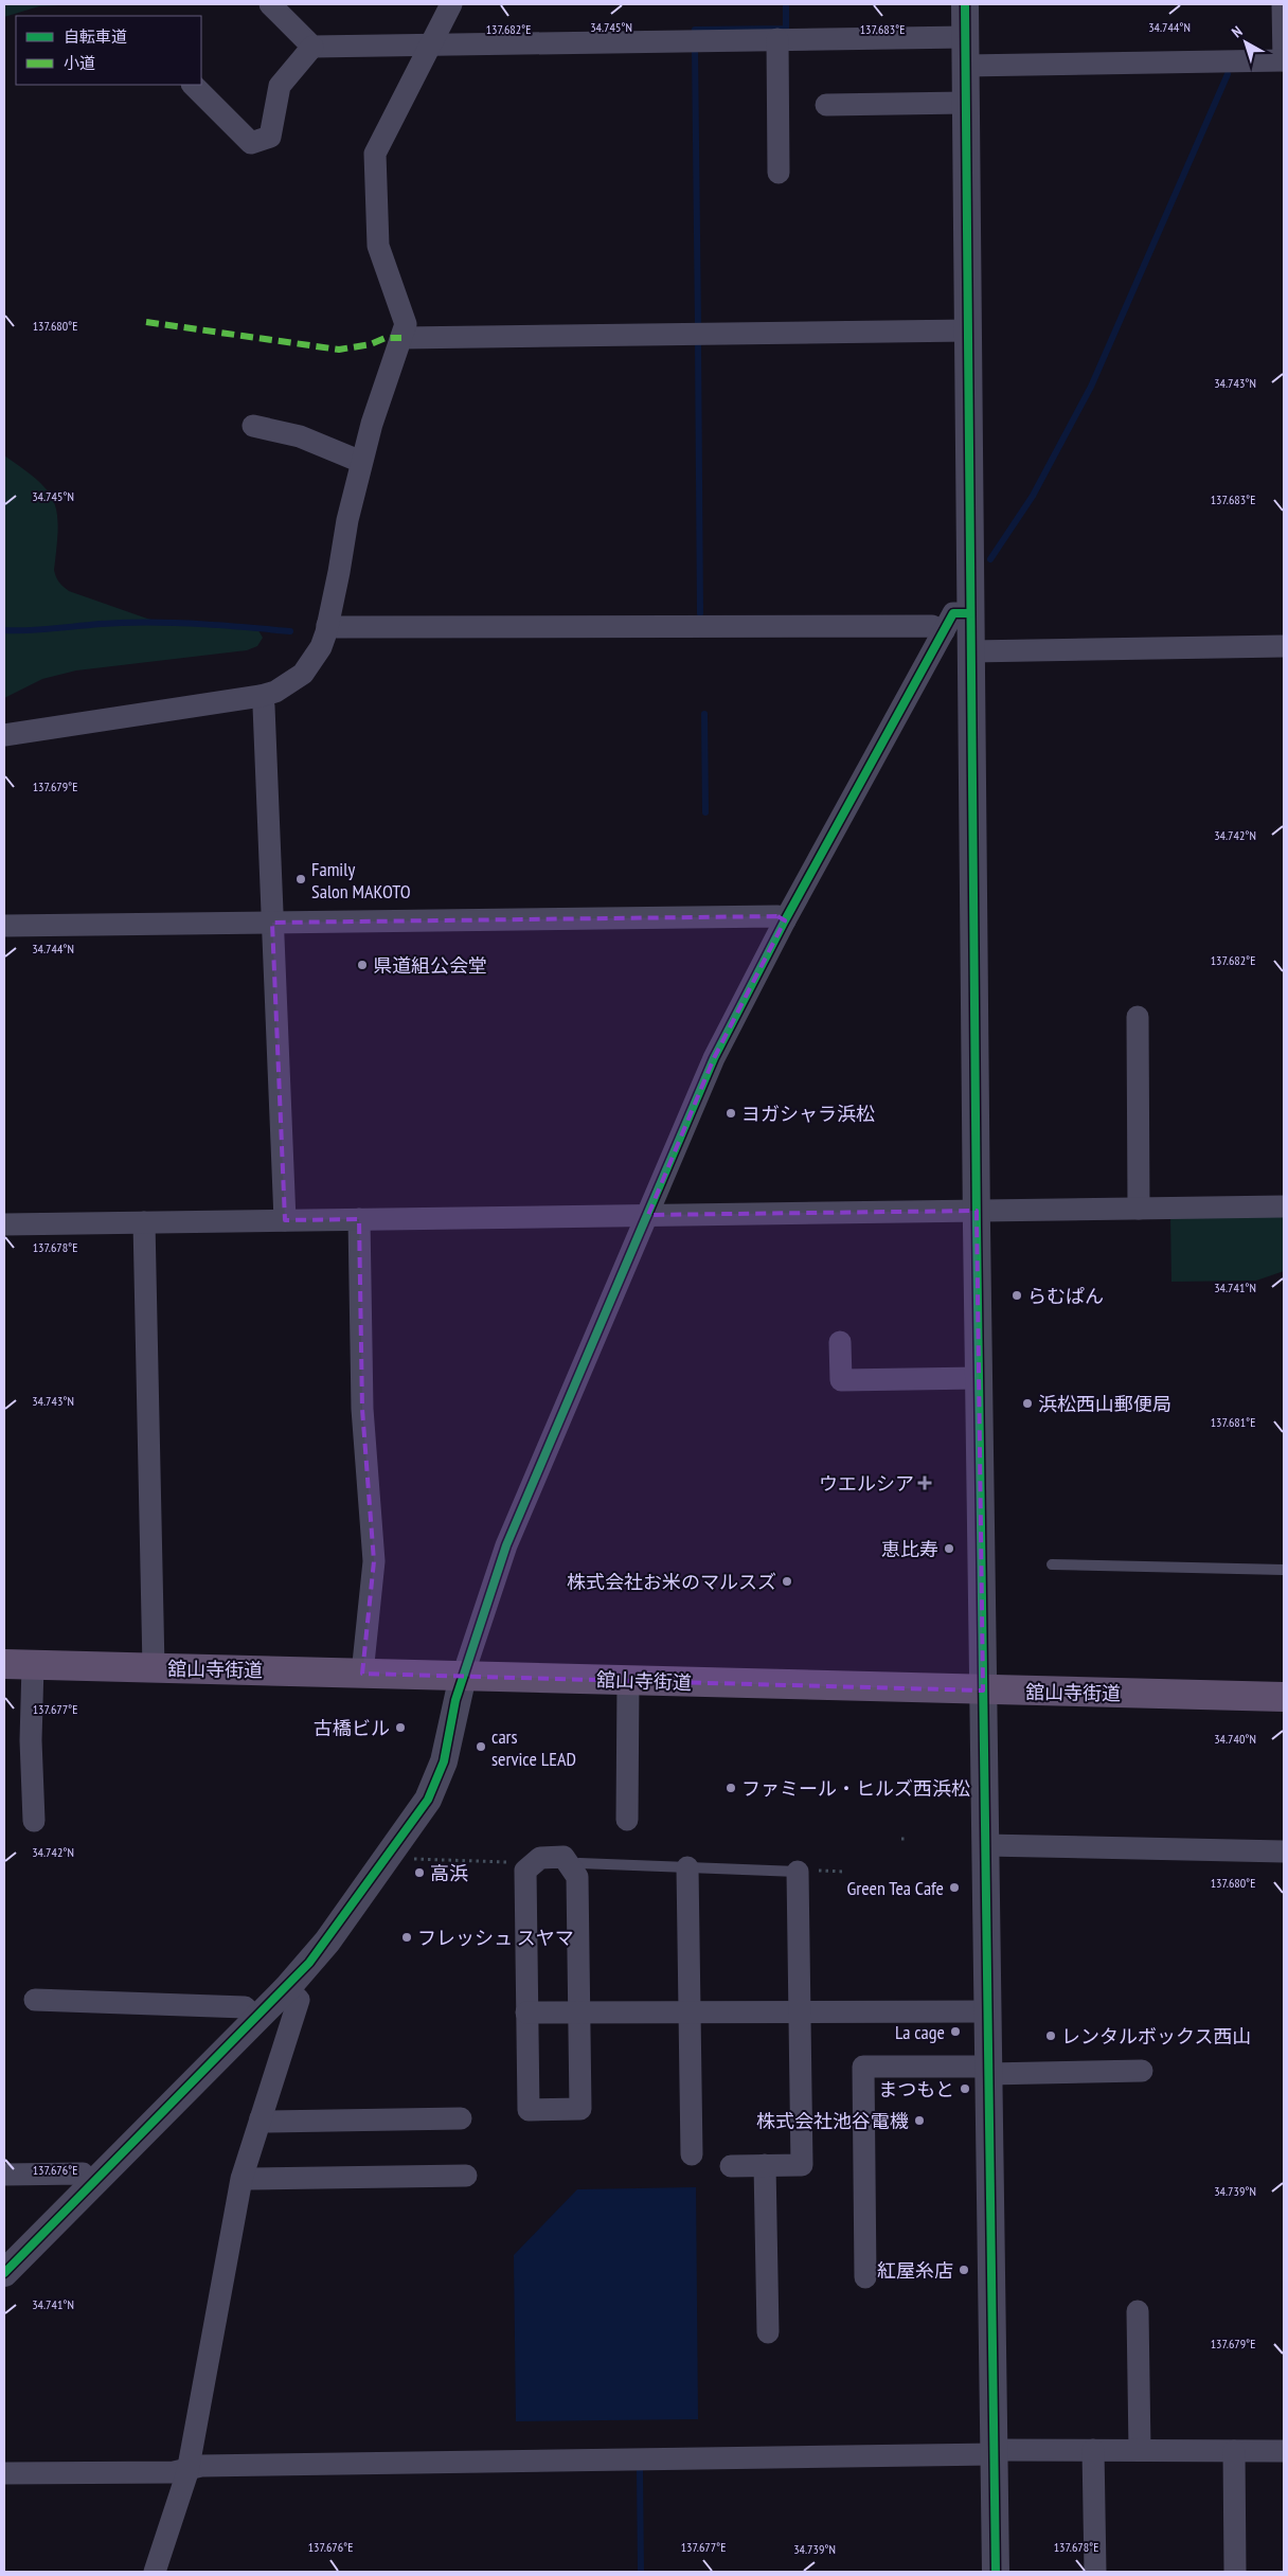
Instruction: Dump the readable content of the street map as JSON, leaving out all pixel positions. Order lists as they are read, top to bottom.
{
  "streets": {
    "main road": ["舘山寺街道"]
  },
  "places": {
    "other": [
      "Family Salon MAKOTO",
      "県道組公会堂",
      "ヨガシャラ浜松",
      "らむぱん",
      "浜松西山郵便局",
      "恵比寿",
      "株式会社お米のマルスズ",
      "古橋ビル",
      "cars service LEAD",
      "ファミール・ヒルズ西浜松",
      "高浜",
      "Green Tea Cafe",
      "フレッシュ スヤマ",
      "La cage",
      "レンタルボックス西山",
      "まつもと",
      "株式会社池谷電機",
      "紅屋糸店"
    ],
    "health": ["ウエルシア"]
  },
  "legend": ["自転車道", "小道"],
  "north": "top left",
  "coordinates": [
    "34.745°N",
    "34.744°N",
    "137.683°E",
    "137.682°E",
    "137.680°E",
    "34.743°N",
    "137.679°E",
    "34.742°N",
    "137.678°E",
    "34.741°N",
    "137.681°E",
    "137.677°E",
    "34.740°N",
    "137.676°E",
    "34.739°N"
  ]
}
